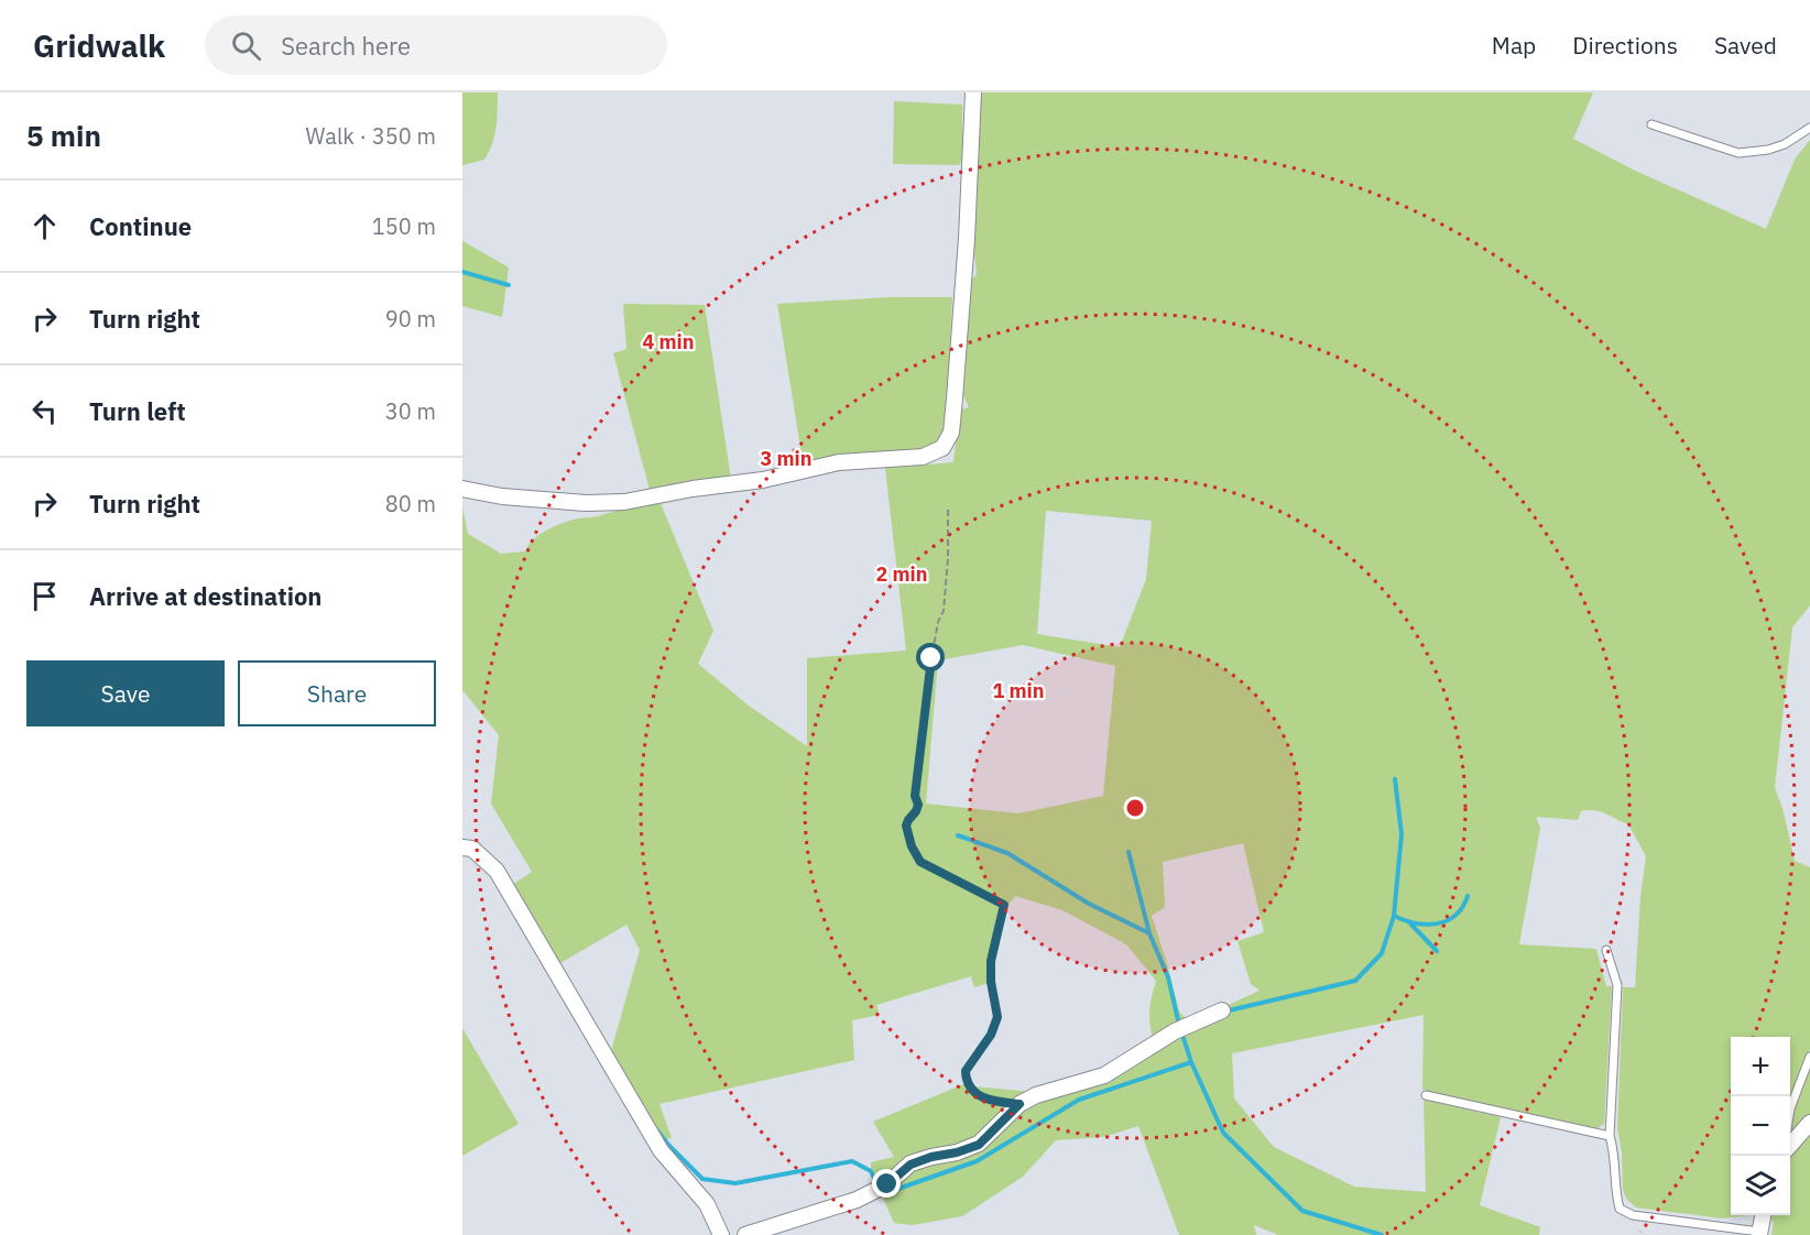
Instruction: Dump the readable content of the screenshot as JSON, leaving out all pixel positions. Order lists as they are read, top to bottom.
{
  "page": {
    "header": "Gridwalk",
    "search": "Search here",
    "nav": ["Map", "Directions", "Saved"],
    "heading": ["5 min", "Walk · 350 m"],
    "list": [
      ["Continue", "150 m"],
      ["Turn right", "90 m"],
      ["Turn left", "30 m"],
      ["Turn right", "80 m"],
      "Arrive at destination"
    ],
    "buttons": ["Save", "Share"],
    "map_buttons": ["+", "−"]
  },
  "rings": [
    "4 min",
    "3 min",
    "2 min",
    "1 min"
  ]
}
